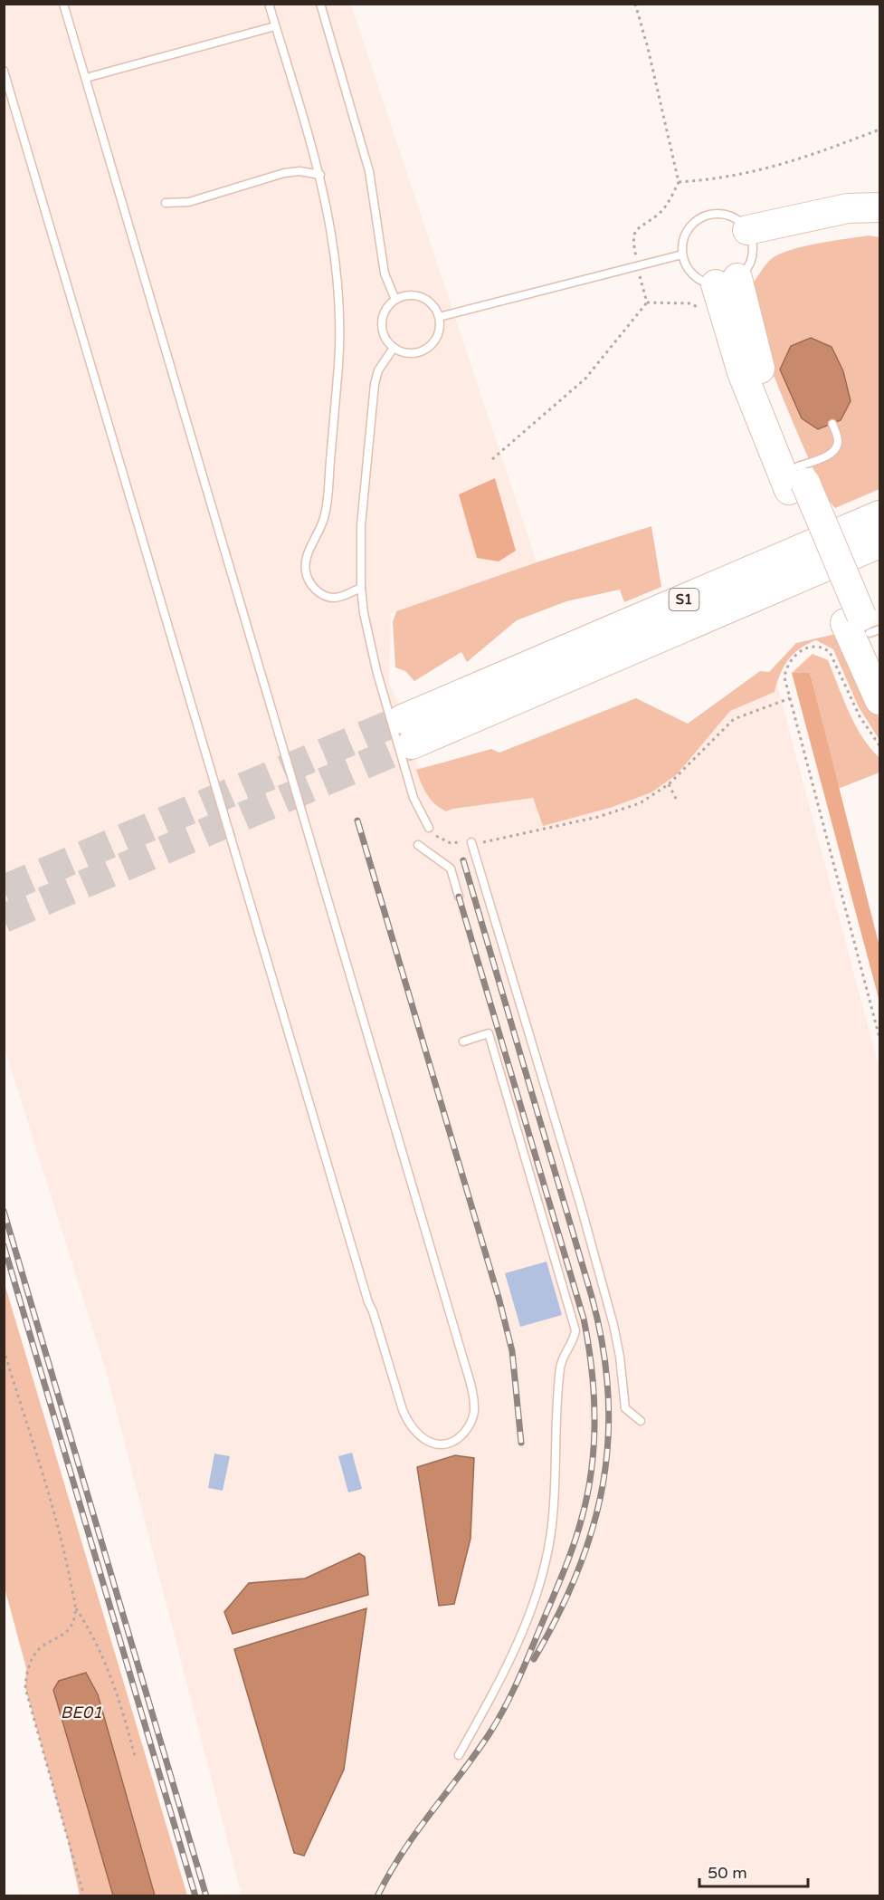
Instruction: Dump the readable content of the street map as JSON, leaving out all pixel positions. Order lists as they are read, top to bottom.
{
  "streets": {
    "highway": ["S1"]
  },
  "water": ["BE01"],
  "scale_bar": "50 m"
}
